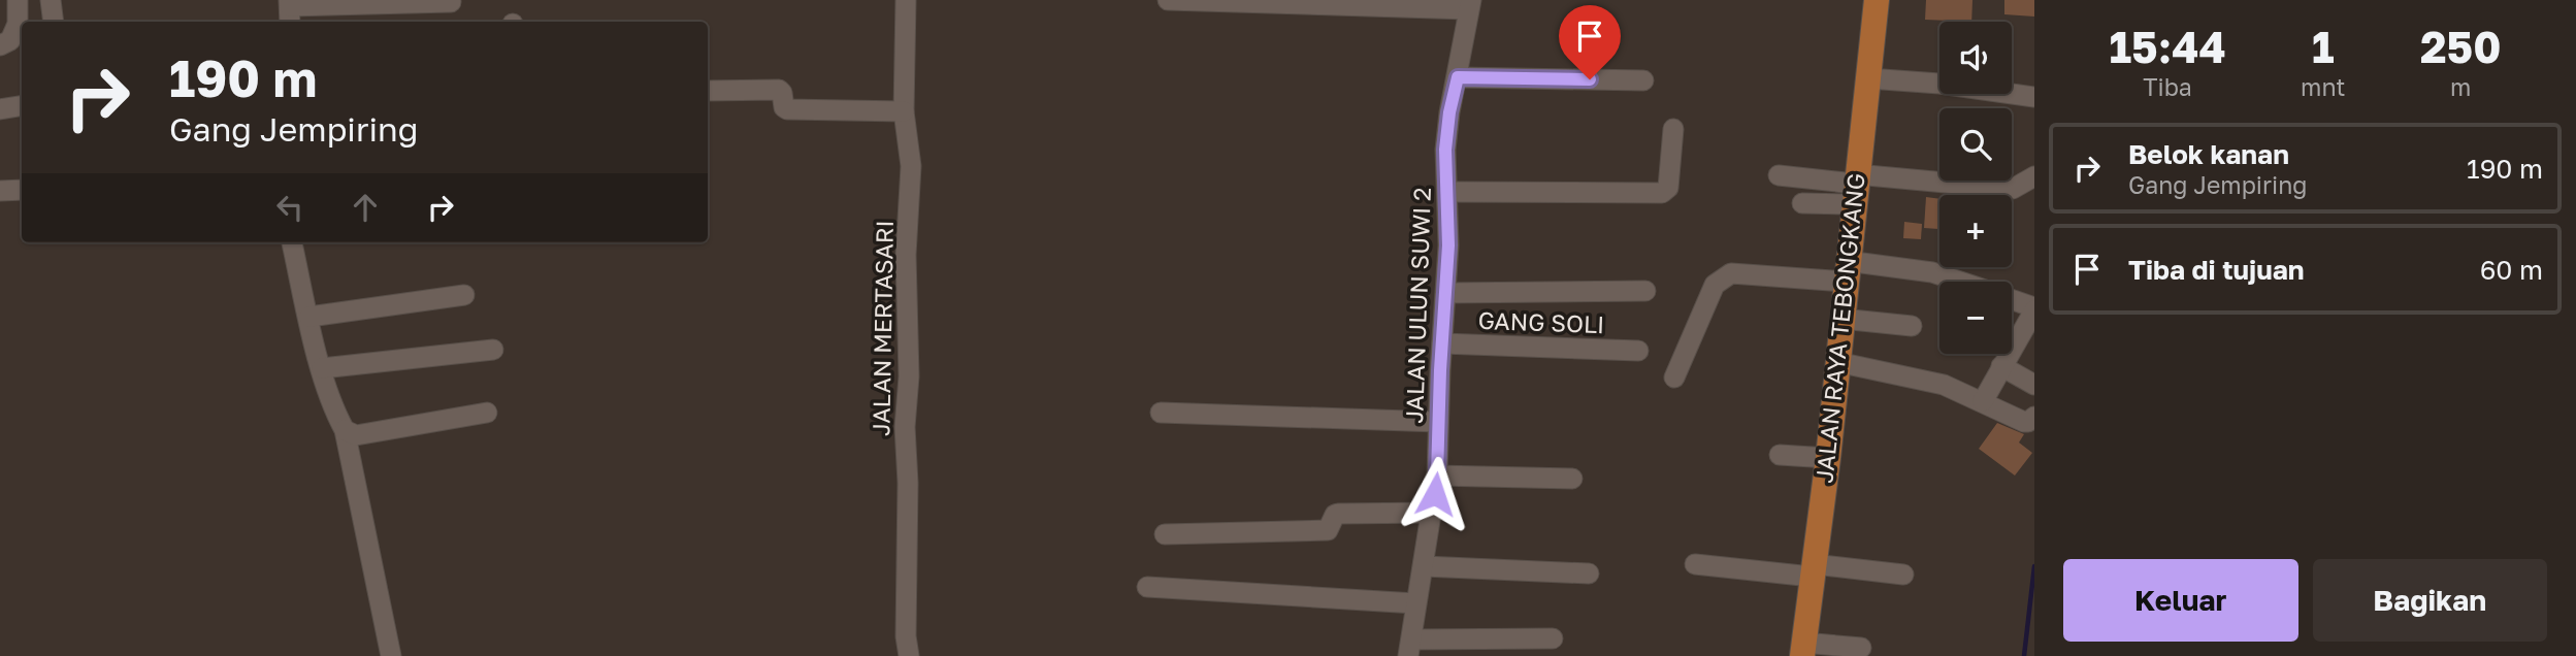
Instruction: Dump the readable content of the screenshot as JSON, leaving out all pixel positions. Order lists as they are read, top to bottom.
{
  "streets": {
    "main road": ["JALAN RAYA TEBONGKANG"],
    "street": ["JALAN ULUN SUWI 2", "GANG SOLI", "JALAN MERTASARI"]
  },
  "crossings": [
    ["JALAN ULUN SUWI 2", "GANG SOLI"]
  ],
  "page": {
    "eta": [
      "15:44",
      "Tiba",
      "1",
      "mnt",
      "250",
      "m"
    ],
    "map_buttons": ["+", "−"],
    "turn": ["190 m", "Gang Jempiring"],
    "list": [
      {
        "name": "Belok kanan",
        "note": "Gang Jempiring",
        "value": "190 m"
      },
      {
        "name": "Tiba di tujuan",
        "value": "60 m"
      }
    ],
    "buttons": ["Keluar", "Bagikan"]
  }
}
